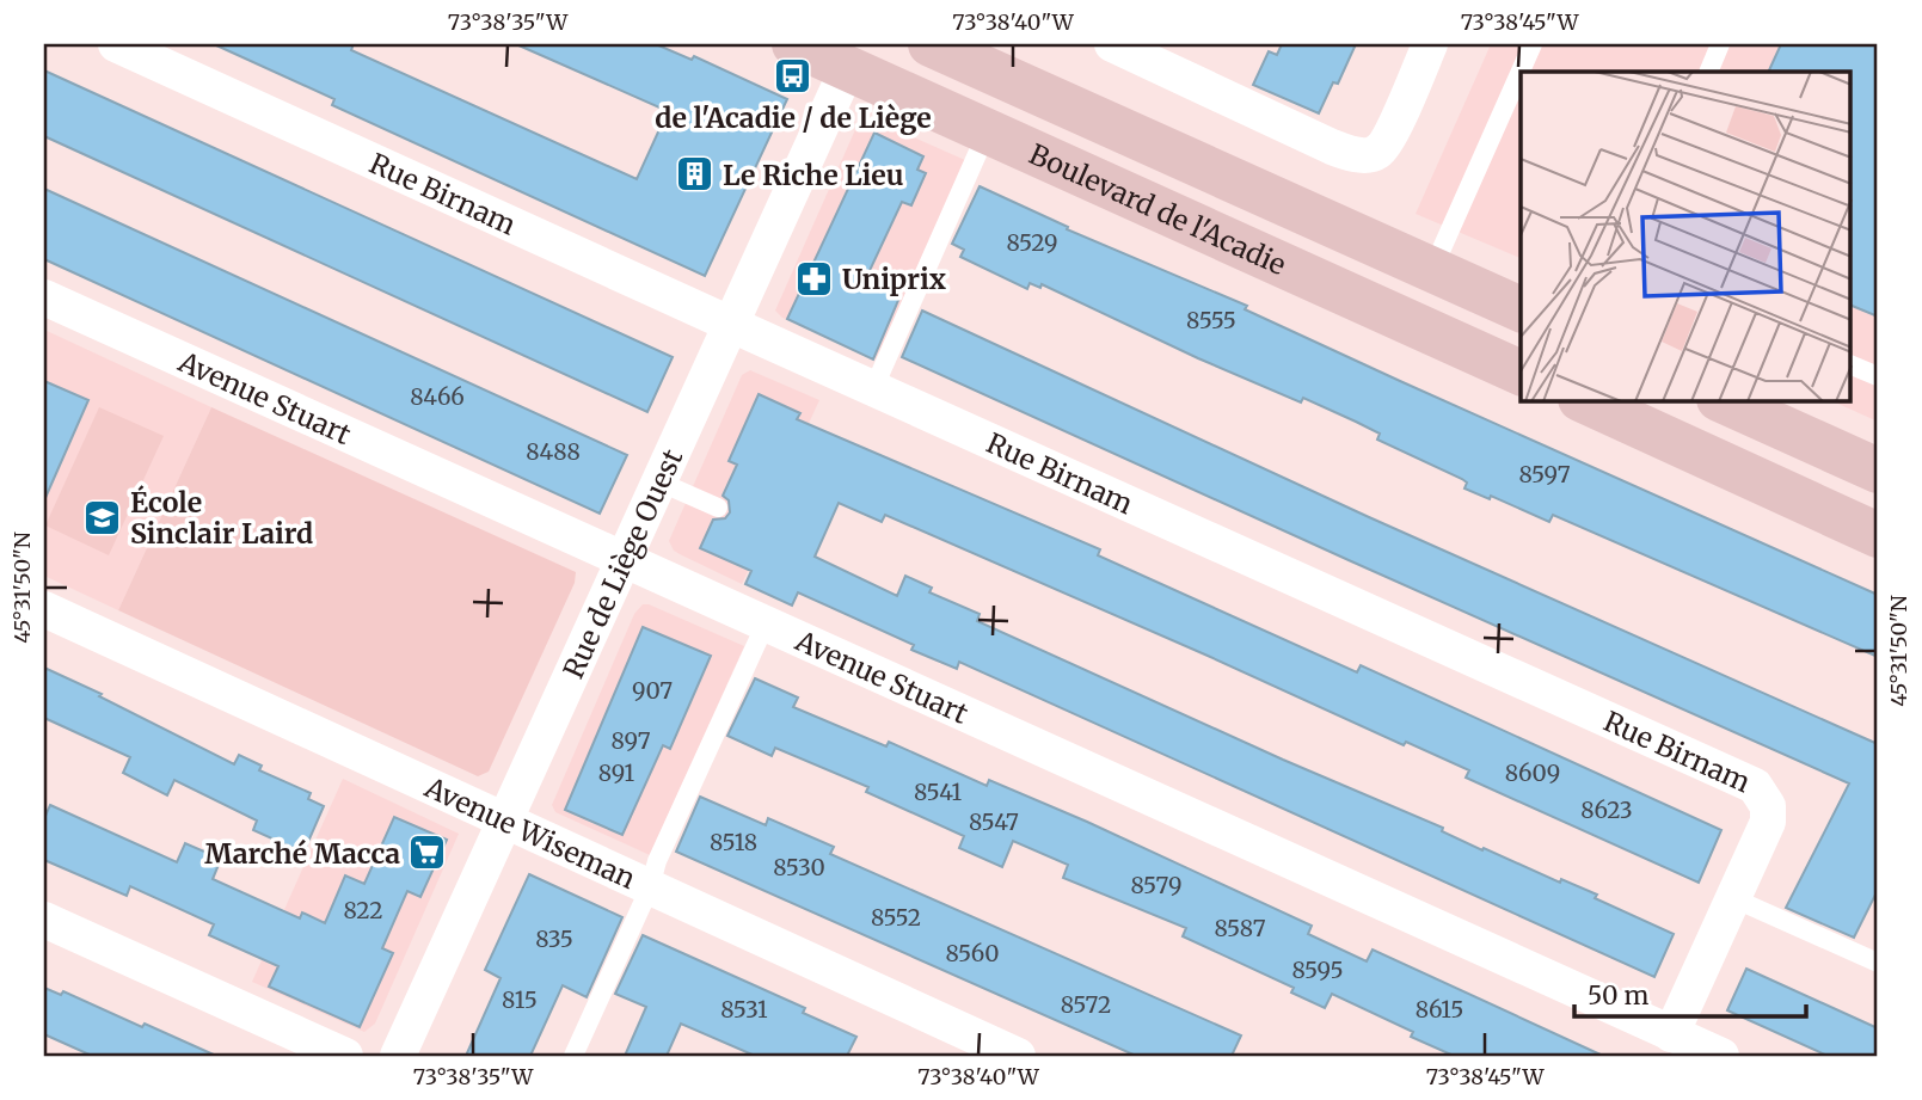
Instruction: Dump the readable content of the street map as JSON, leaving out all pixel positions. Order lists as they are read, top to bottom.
{
  "streets": {
    "main road": ["Boulevard de l'Acadie"],
    "street": [
      "Rue Birnam",
      "Avenue Stuart",
      "Rue de Liège Ouest",
      "Avenue Wiseman"
    ]
  },
  "crossings": [
    ["Rue Birnam", "Avenue Stuart"],
    ["Rue Birnam", "Rue de Liège Ouest"],
    ["Boulevard de l'Acadie", "Rue de Liège Ouest"],
    ["Avenue Stuart", "Rue de Liège Ouest"],
    ["Rue de Liège Ouest", "Avenue Wiseman"]
  ],
  "places": {
    "bus stop": ["de l'Acadie / de Liège"],
    "building": ["Le Riche Lieu"],
    "pharmacy": ["Uniprix"],
    "school or university": ["École Sinclair Laird"],
    "supermarket": ["Marché Macca"]
  },
  "house_numbers": [
    "8529",
    "8555",
    "8466",
    "8488",
    "8597",
    "907",
    "897",
    "891",
    "8609",
    "8541",
    "8623",
    "8547",
    "8518",
    "8530",
    "8579",
    "822",
    "8552",
    "8587",
    "835",
    "8560",
    "8595",
    "815",
    "8572",
    "8531",
    "8615"
  ],
  "scale_bar": "50 m",
  "coordinates": [
    "73°38'35\"W",
    "73°38'40\"W",
    "73°38'45\"W",
    "45°31'50\"N"
  ]
}
